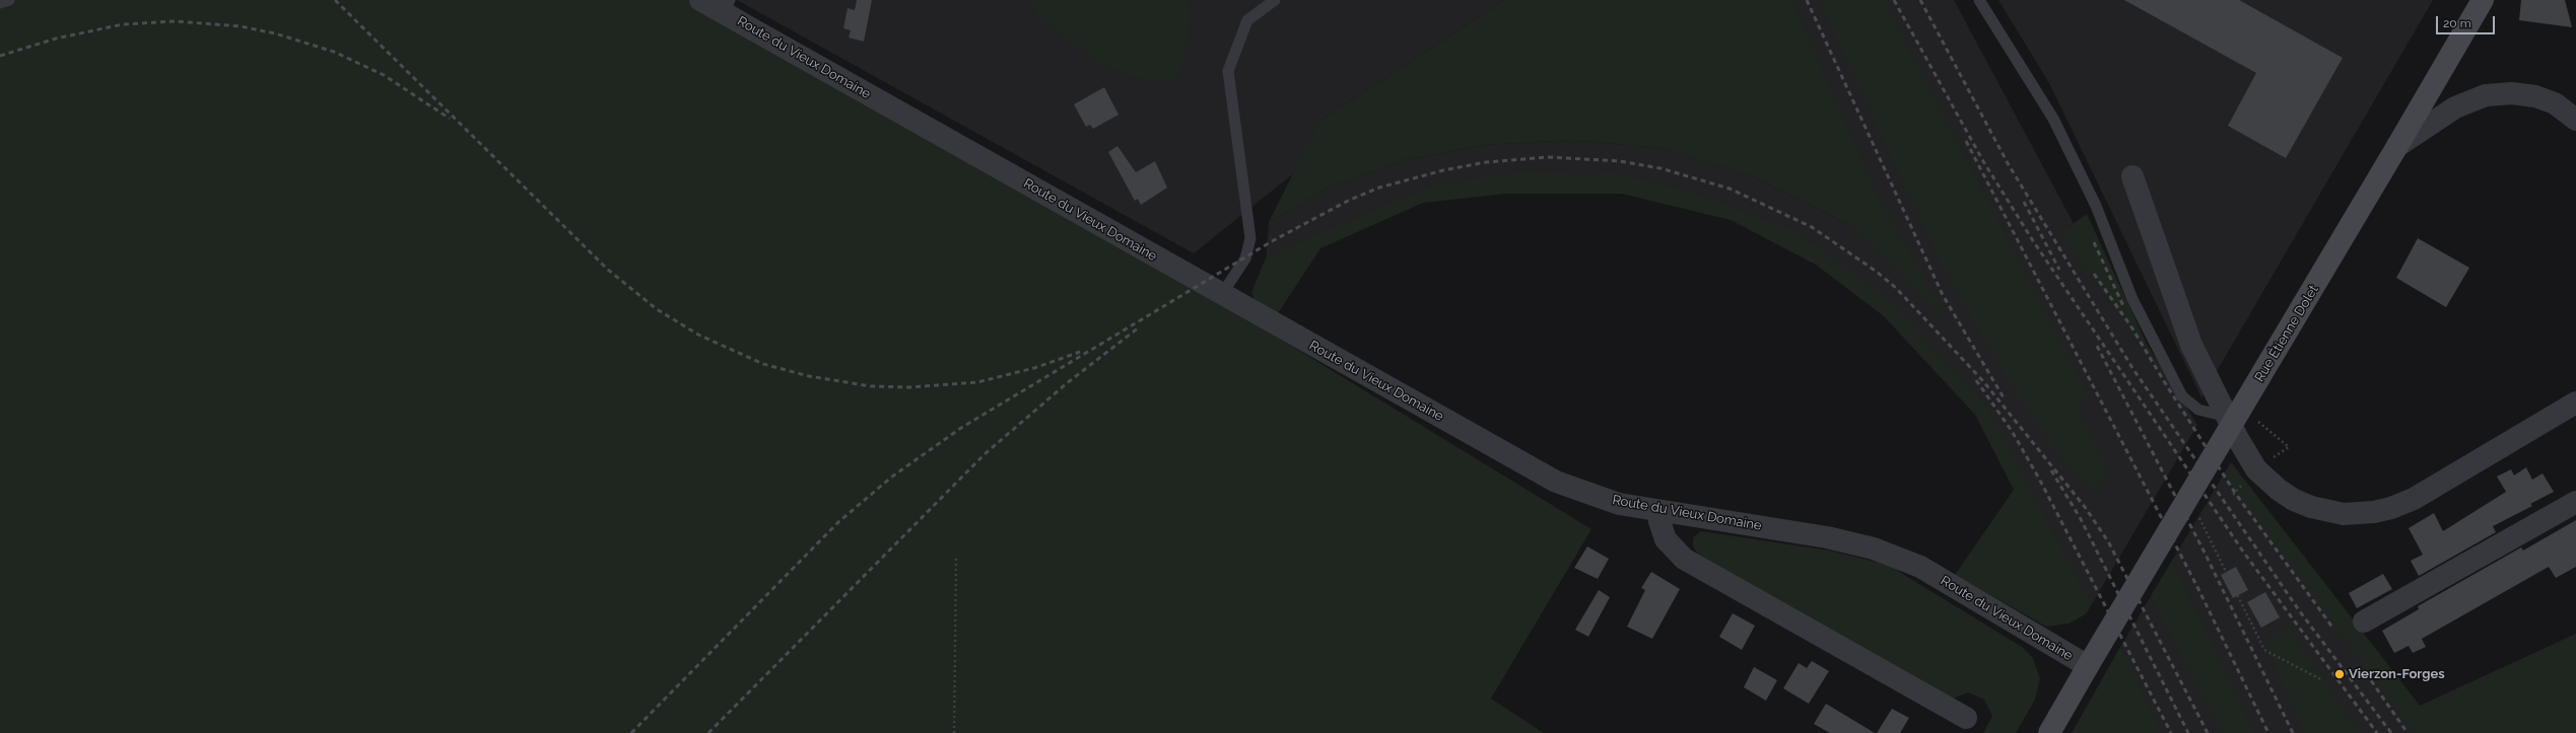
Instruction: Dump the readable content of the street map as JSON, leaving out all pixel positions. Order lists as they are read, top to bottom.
{
  "streets": {
    "main road": ["Rue Étienne Dolet"],
    "street": ["Route du Vieux Domaine"]
  },
  "crossings": [
    ["Route du Vieux Domaine", "Rue Étienne Dolet"]
  ],
  "places": ["Vierzon-Forges"],
  "scale_bar": "20 m"
}
